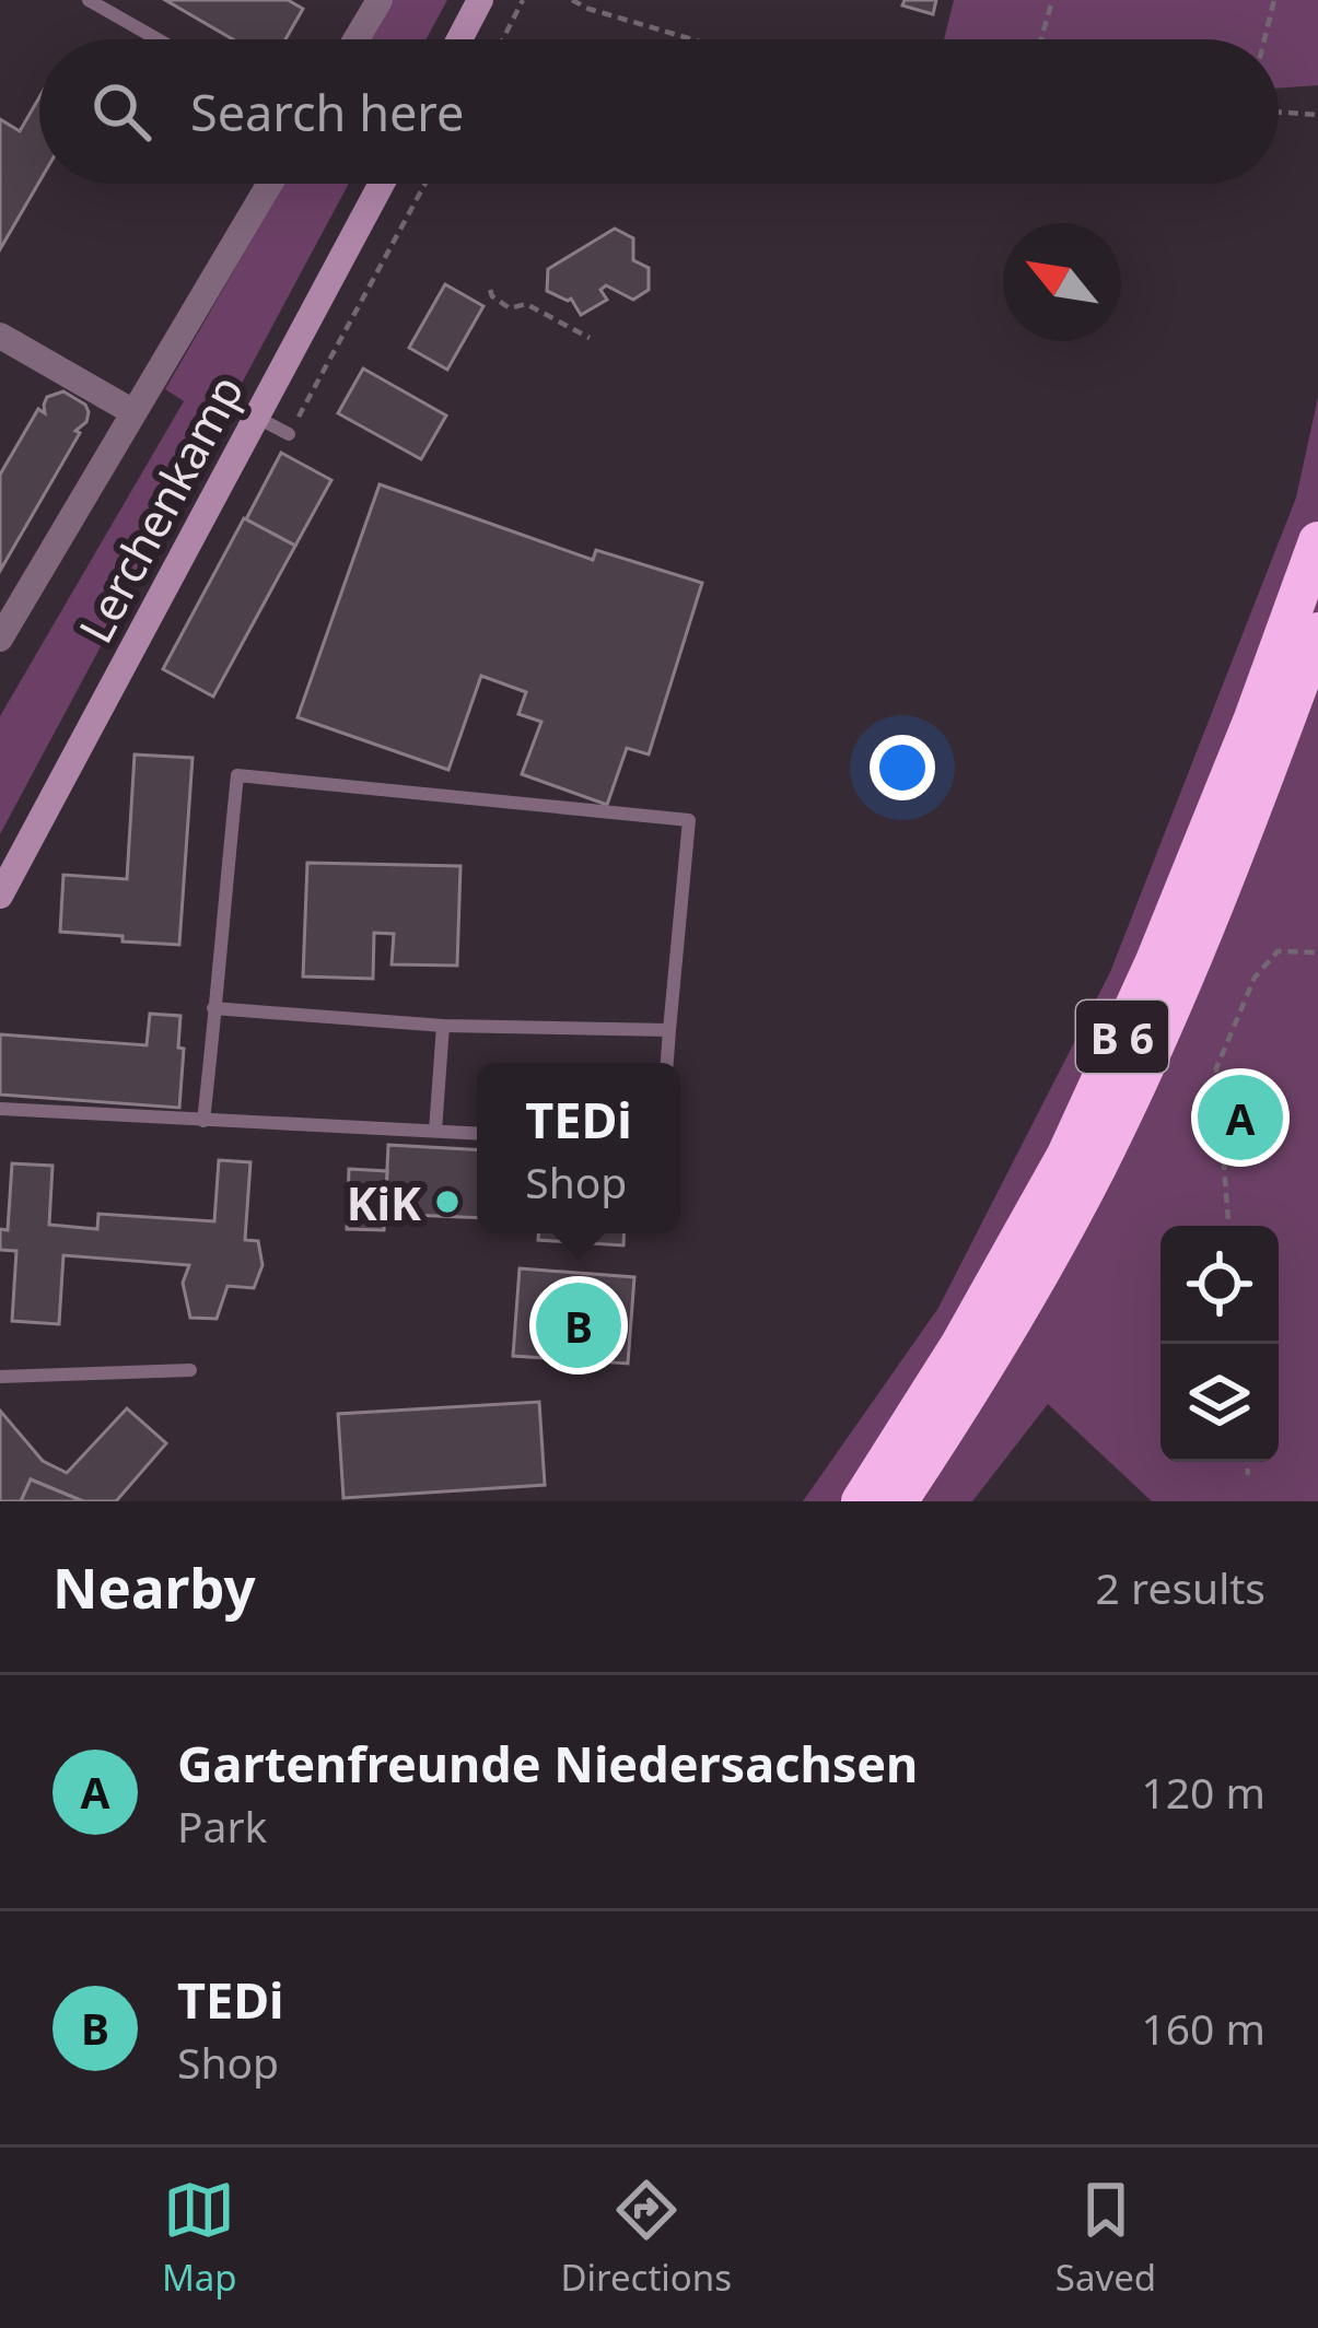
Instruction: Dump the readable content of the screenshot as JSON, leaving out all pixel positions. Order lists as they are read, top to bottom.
{
  "streets": {
    "highway": ["B 6"],
    "street": ["Lerchenkamp"]
  },
  "places": ["KiK"],
  "north": "top left",
  "page": {
    "search": "Search here",
    "popup": ["TEDi", "Shop"],
    "pins": ["A", "B"],
    "heading": ["Nearby", "2 results"],
    "list": [
      {
        "mark": "A",
        "name": "Gartenfreunde Niedersachsen",
        "note": "Park",
        "value": "120 m"
      },
      {
        "mark": "B",
        "name": "TEDi",
        "note": "Shop",
        "value": "160 m"
      }
    ],
    "nav": ["Map", "Directions", "Saved"]
  }
}
